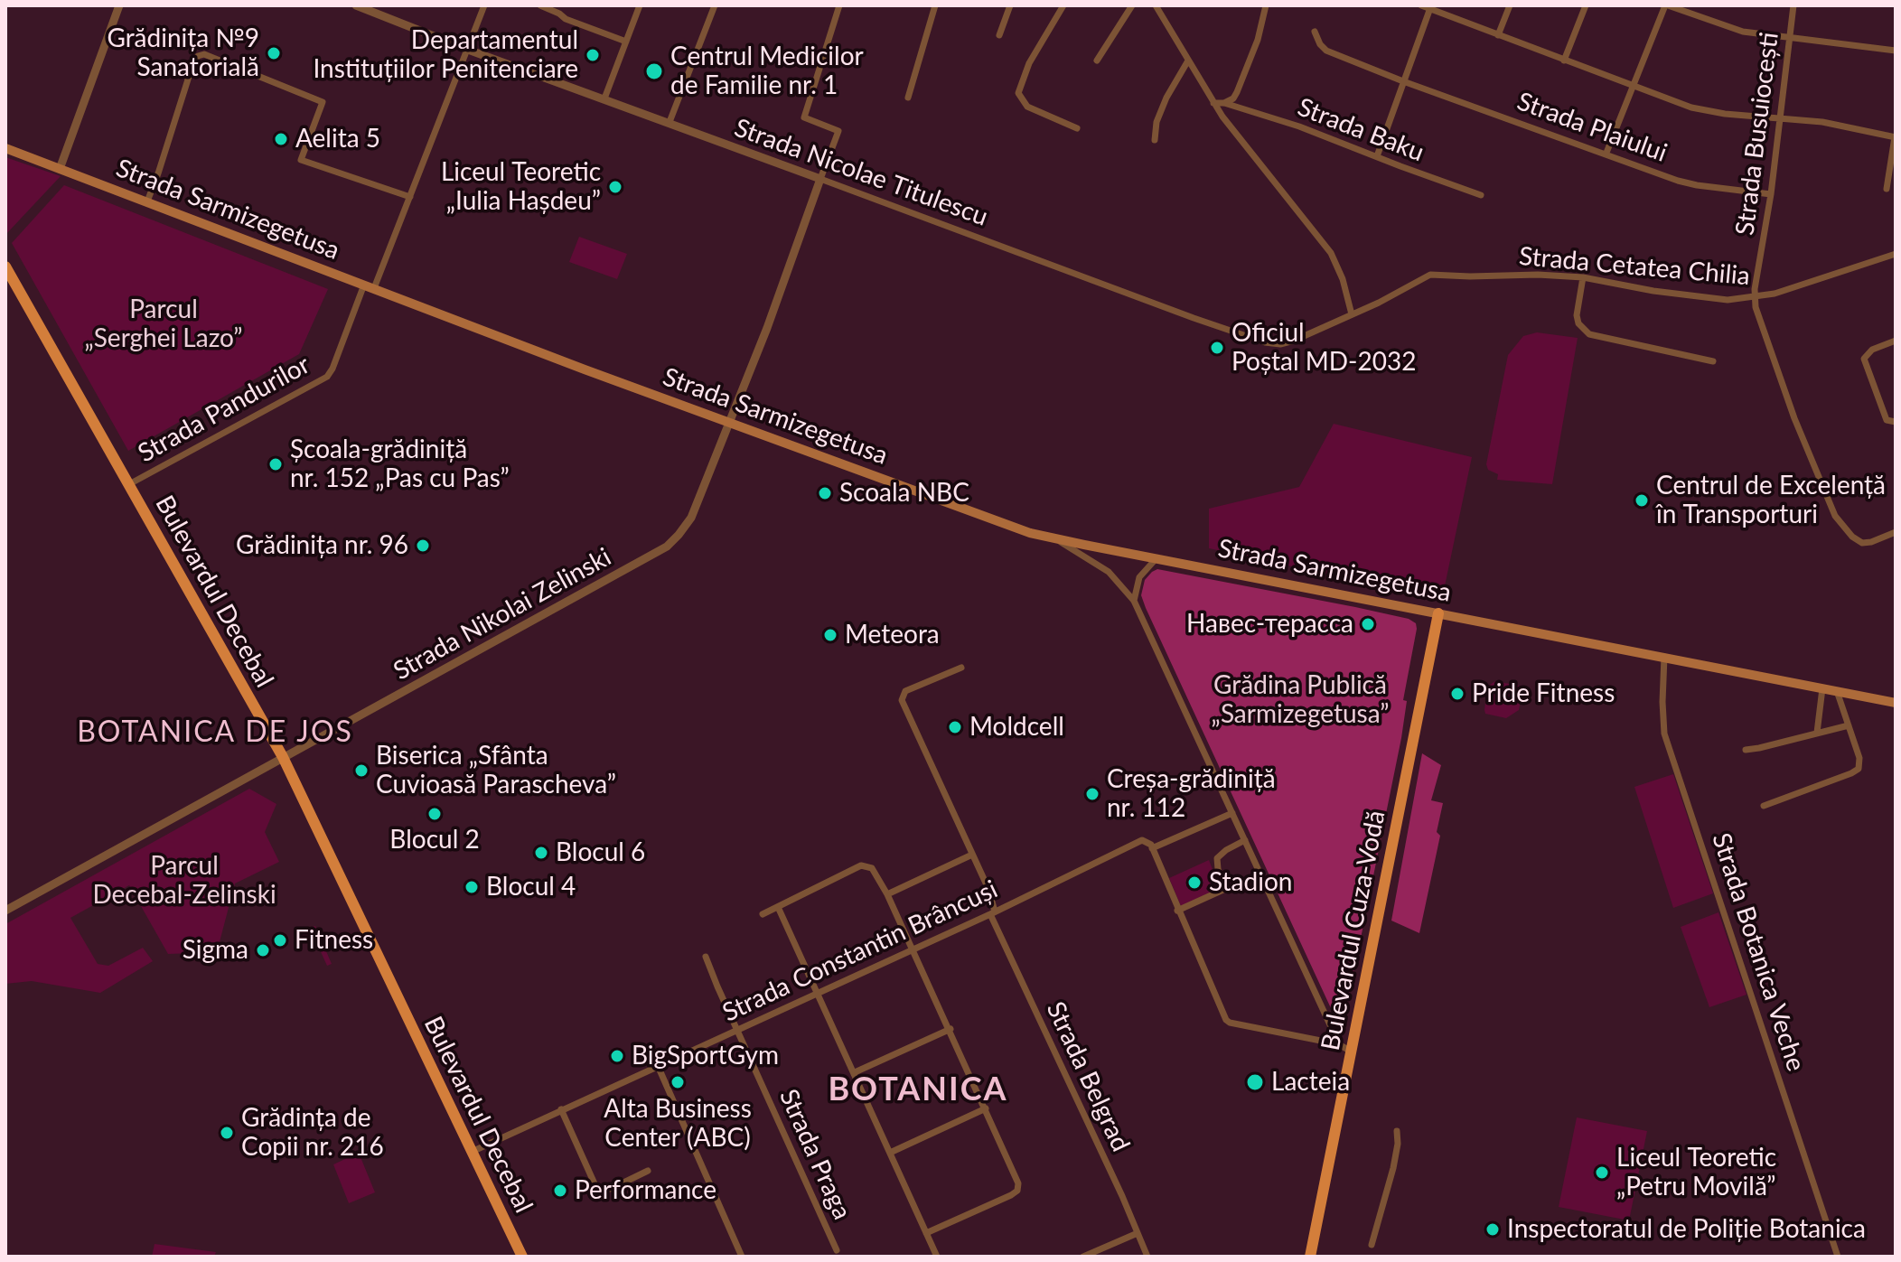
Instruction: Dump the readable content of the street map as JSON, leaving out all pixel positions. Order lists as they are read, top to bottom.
{
  "streets": {
    "main road": ["Strada Sarmizegetusa", "Bulevardul Decebal", "Bulevardul Cuza-Vodă"],
    "street": [
      "Strada Plaiului",
      "Strada Baku",
      "Strada Busuiocești",
      "Strada Nicolae Titulescu",
      "Strada Cetatea Chilia",
      "Strada Pandurilor",
      "Strada Nikolai Zelinski",
      "Strada Constantin Brâncuși",
      "Strada Botanica Veche",
      "Strada Belgrad",
      "Strada Praga"
    ]
  },
  "crossings": [
    ["Strada Plaiului", "Strada Busuiocești"],
    ["Strada Busuiocești", "Strada Cetatea Chilia"],
    ["Strada Nicolae Titulescu", "Strada Cetatea Chilia"],
    ["Strada Nicolae Titulescu", "Strada Nikolai Zelinski"],
    ["Strada Sarmizegetusa", "Strada Pandurilor"],
    ["Strada Sarmizegetusa", "Strada Nikolai Zelinski"],
    ["Strada Sarmizegetusa", "Bulevardul Cuza-Vodă"],
    ["Strada Sarmizegetusa", "Strada Botanica Veche"],
    ["Strada Pandurilor", "Bulevardul Decebal"],
    ["Bulevardul Decebal", "Strada Nikolai Zelinski"],
    ["Bulevardul Decebal", "Strada Constantin Brâncuși"],
    ["Strada Constantin Brâncuși", "Strada Belgrad"],
    ["Strada Constantin Brâncuși", "Strada Praga"]
  ],
  "districts": ["BOTANICA DE JOS", "BOTANICA"],
  "parks": ["Parcul „Serghei Lazo”", "Grădina Publică „Sarmizegetusa”", "Parcul Decebal-Zelinski"],
  "places": [
    "Grădinița №9 Sanatorială",
    "Departamentul Instituțiilor Penitenciare",
    "Centrul Medicilor de Familie nr. 1",
    "Aelita 5",
    "Liceul Teoretic „Iulia Hașdeu”",
    "Oficiul Poștal MD-2032",
    "Școala-grădiniță nr. 152 „Pas cu Pas”",
    "Scoala NBC",
    "Centrul de Excelență în Transporturi",
    "Grădinița nr. 96",
    "Навес-терасса",
    "Meteora",
    "Pride Fitness",
    "Moldcell",
    "Biserica „Sfânta Cuvioasă Parascheva”",
    "Creșa-grădiniță nr. 112",
    "Blocul 2",
    "Blocul 6",
    "Stadion",
    "Blocul 4",
    "Fitness",
    "Sigma",
    "BigSportGym",
    "Alta Business Center (ABC)",
    "Lacteia",
    "Grădința de Copii nr. 216",
    "Liceul Teoretic „Petru Movilă”",
    "Performance",
    "Inspectoratul de Poliție Botanica"
  ]
}
